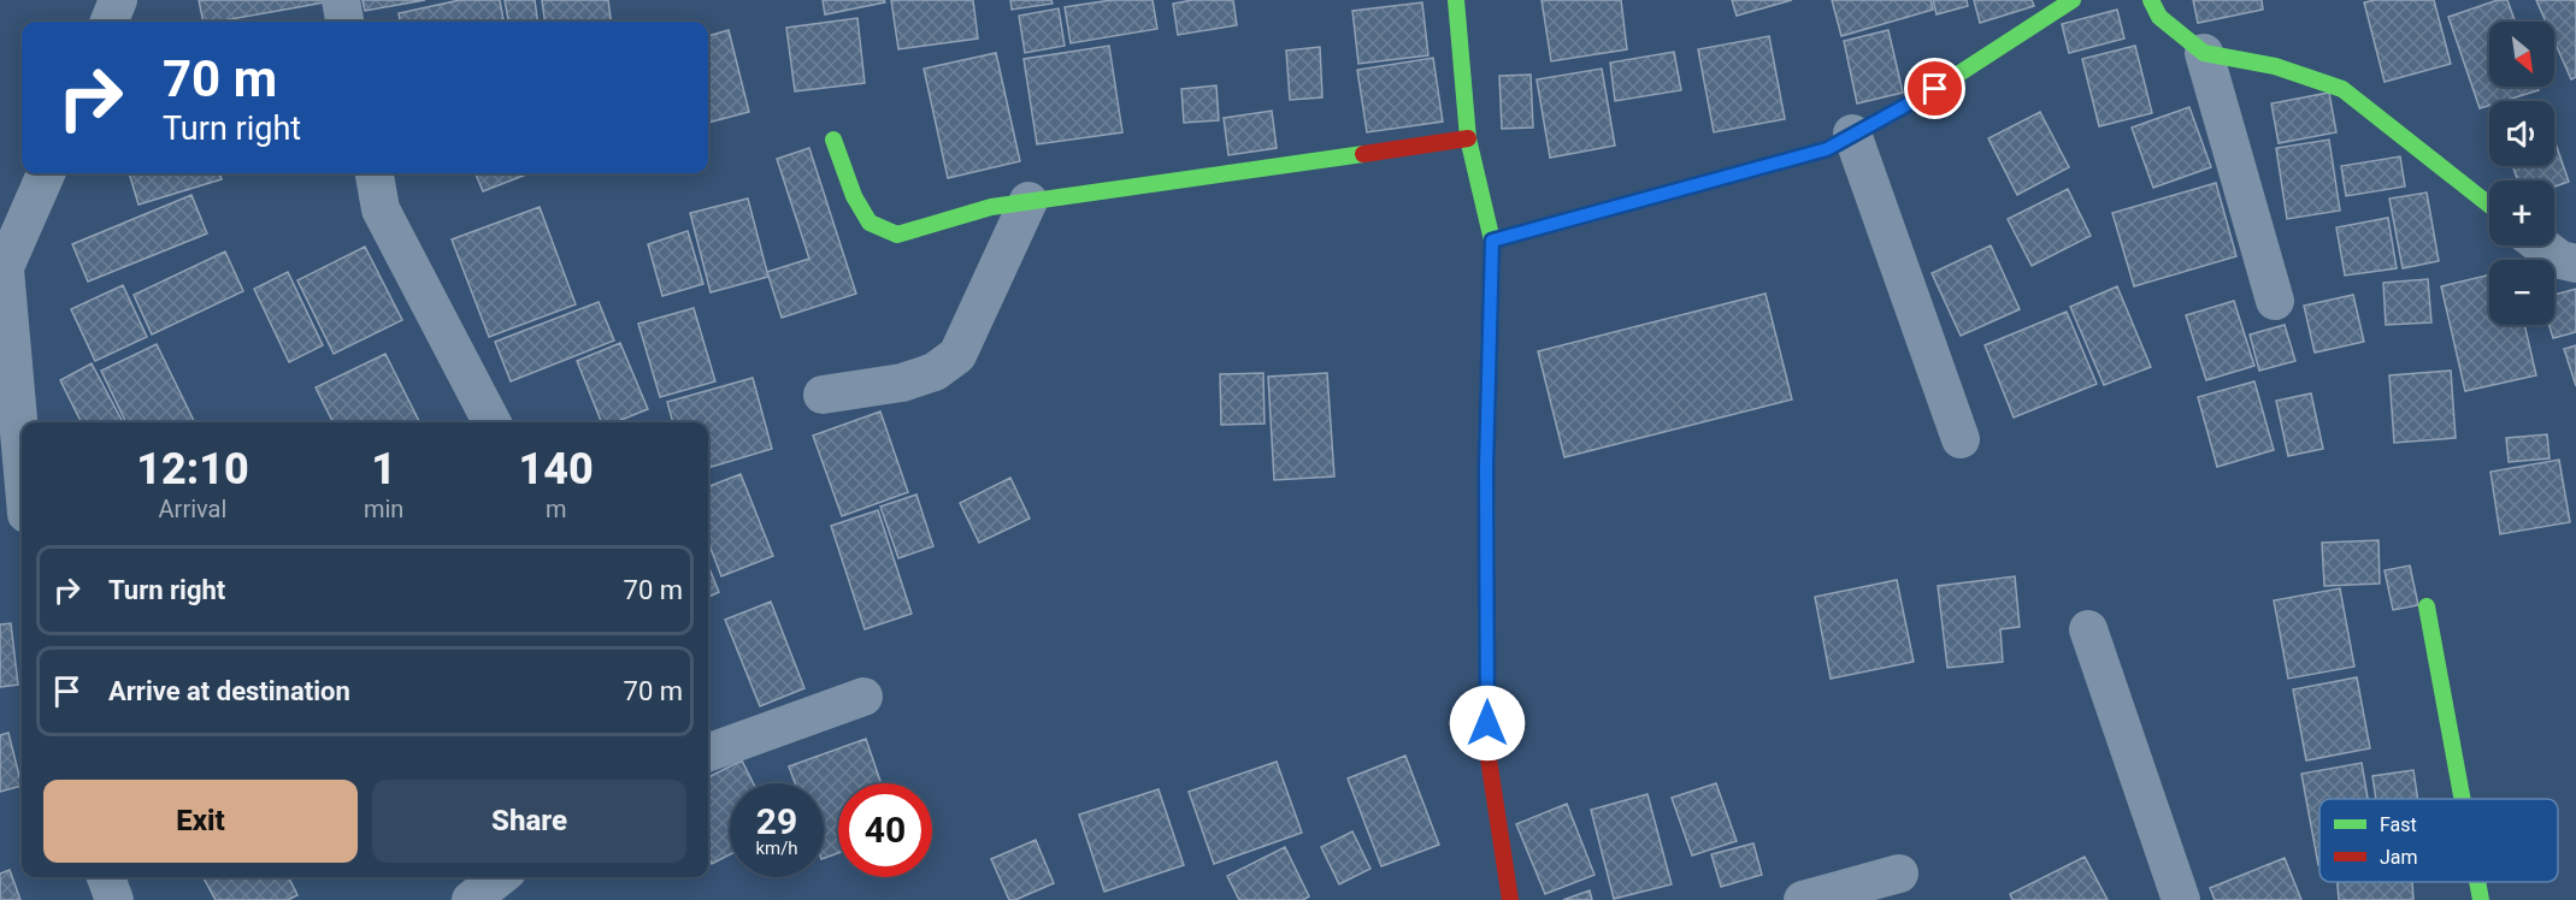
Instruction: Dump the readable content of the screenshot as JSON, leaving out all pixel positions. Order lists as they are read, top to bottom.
{
  "legend": ["Fast", "Jam"],
  "north": "bottom right",
  "page": {
    "map_buttons": ["+", "−"],
    "turn": ["70 m", "Turn right"],
    "eta": [
      "12:10",
      "Arrival",
      "1",
      "min",
      "140",
      "m"
    ],
    "list": [
      {
        "name": "Turn right",
        "value": "70 m"
      },
      {
        "name": "Arrive at destination",
        "value": "70 m"
      }
    ],
    "buttons": ["Exit", "Share"],
    "speed": "29 km/h",
    "limit": "40"
  }
}
